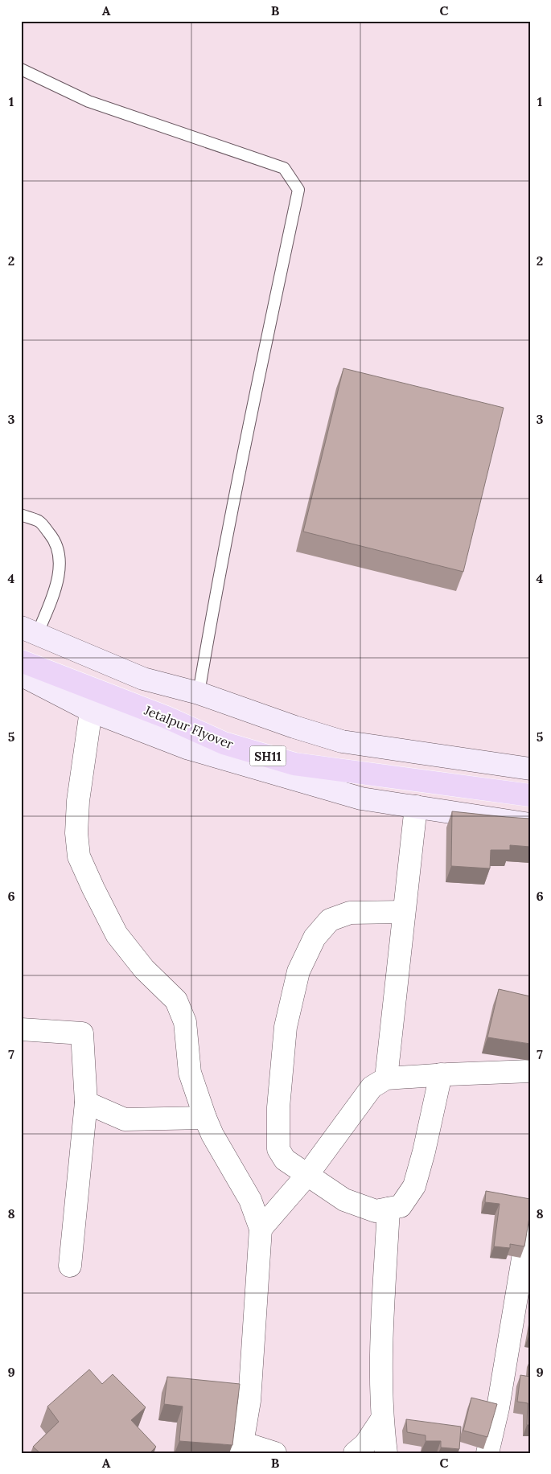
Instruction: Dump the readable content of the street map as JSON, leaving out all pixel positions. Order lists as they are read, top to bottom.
{
  "streets": {
    "main road": ["Jetalpur Flyover", "SH11"]
  },
  "grid": {
    "columns": ["A", "B", "C"],
    "rows": [
      "1",
      "2",
      "3",
      "4",
      "5",
      "6",
      "7",
      "8",
      "9"
    ]
  }
}
